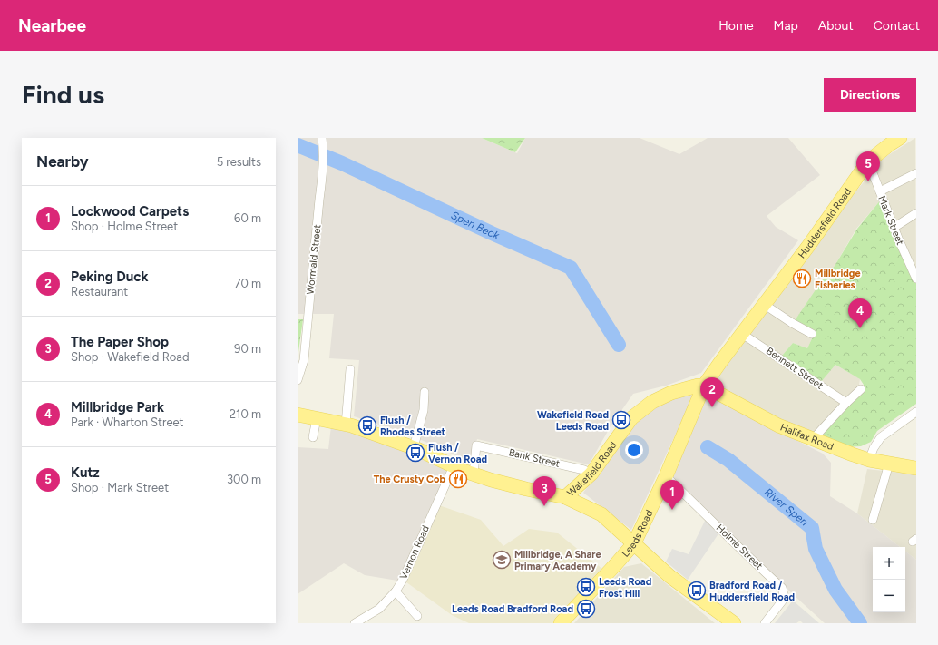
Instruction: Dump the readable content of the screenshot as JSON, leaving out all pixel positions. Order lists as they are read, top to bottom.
{
  "streets": {
    "main road": [
      "Huddersfield Road",
      "Halifax Road",
      "Wakefield Road",
      "Leeds Road"
    ],
    "street": [
      "Mark Street",
      "Wormald Street",
      "Bennett Street",
      "Bank Street",
      "Holme Street",
      "Vernon Road"
    ]
  },
  "crossings": [
    ["Mark Street", "Huddersfield Road"],
    ["Huddersfield Road", "Bennett Street"],
    ["Huddersfield Road", "Halifax Road"],
    ["Huddersfield Road", "Wakefield Road"],
    ["Huddersfield Road", "Leeds Road"],
    ["Halifax Road", "Wakefield Road"],
    ["Halifax Road", "Leeds Road"],
    ["Bank Street", "Wakefield Road"],
    ["Wakefield Road", "Leeds Road"],
    ["Wakefield Road", "Vernon Road"],
    ["Leeds Road", "Holme Street"]
  ],
  "water": ["Spen Beck", "River Spen"],
  "places": {
    "restaurant": ["Millbridge Fisheries", "The Crusty Cob"],
    "bus stop": [
      "Wakefield Road Leeds Road",
      "Flush / Rhodes Street",
      "Flush / Vernon Road",
      "Leeds Road Frost Hill",
      "Bradford Road / Huddersfield Road",
      "Leeds Road Bradford Road"
    ],
    "school or university": ["Millbridge, A Share Primary Academy"]
  },
  "page": {
    "header": "Nearbee",
    "nav": [
      "Home",
      "Map",
      "About",
      "Contact"
    ],
    "buttons": "Directions",
    "title": "Find us",
    "heading": ["Nearby", "5 results"],
    "pins": [
      "5",
      "4",
      "2",
      "3",
      "1"
    ],
    "list": [
      {
        "mark": "1",
        "name": "Lockwood Carpets",
        "note": "Shop · Holme Street",
        "value": "60 m"
      },
      {
        "mark": "2",
        "name": "Peking Duck",
        "note": "Restaurant",
        "value": "70 m"
      },
      {
        "mark": "3",
        "name": "The Paper Shop",
        "note": "Shop · Wakefield Road",
        "value": "90 m"
      },
      {
        "mark": "4",
        "name": "Millbridge Park",
        "note": "Park · Wharton Street",
        "value": "210 m"
      },
      {
        "mark": "5",
        "name": "Kutz",
        "note": "Shop · Mark Street",
        "value": "300 m"
      }
    ],
    "map_buttons": ["+", "−"]
  }
}
